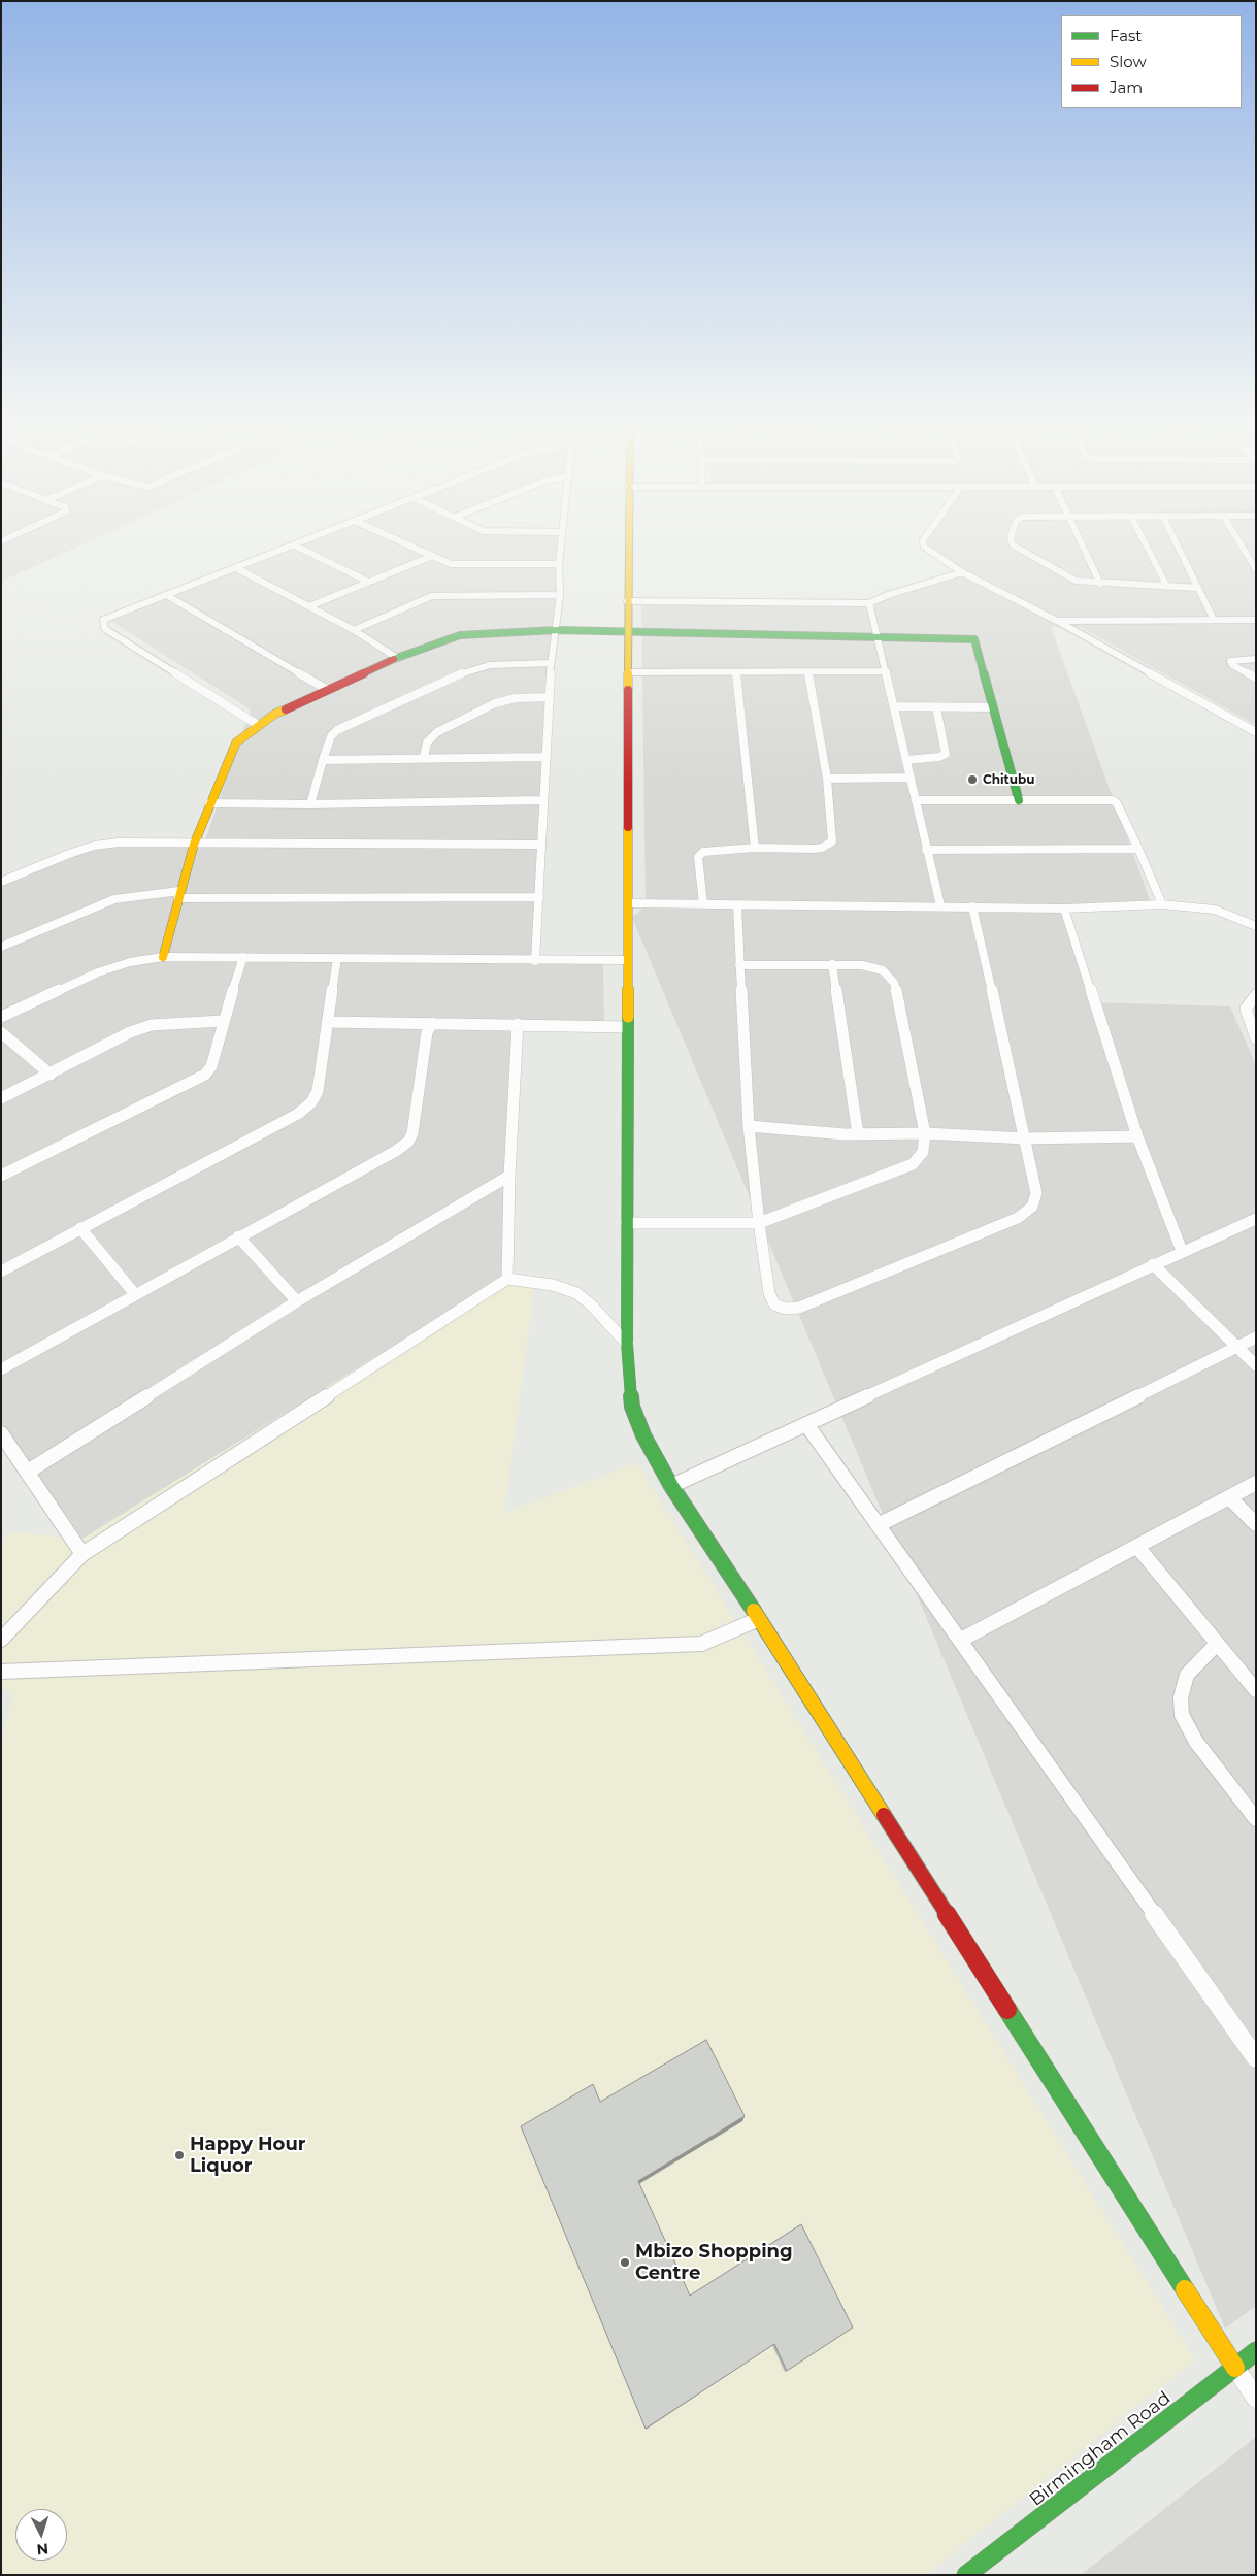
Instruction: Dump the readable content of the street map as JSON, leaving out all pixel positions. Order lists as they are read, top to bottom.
{
  "streets": {
    "street": ["Birmingham Road"]
  },
  "places": ["Chitubu", "Happy Hour Liquor", "Mbizo Shopping Centre"],
  "legend": ["Fast", "Slow", "Jam"],
  "north": "bottom"
}
